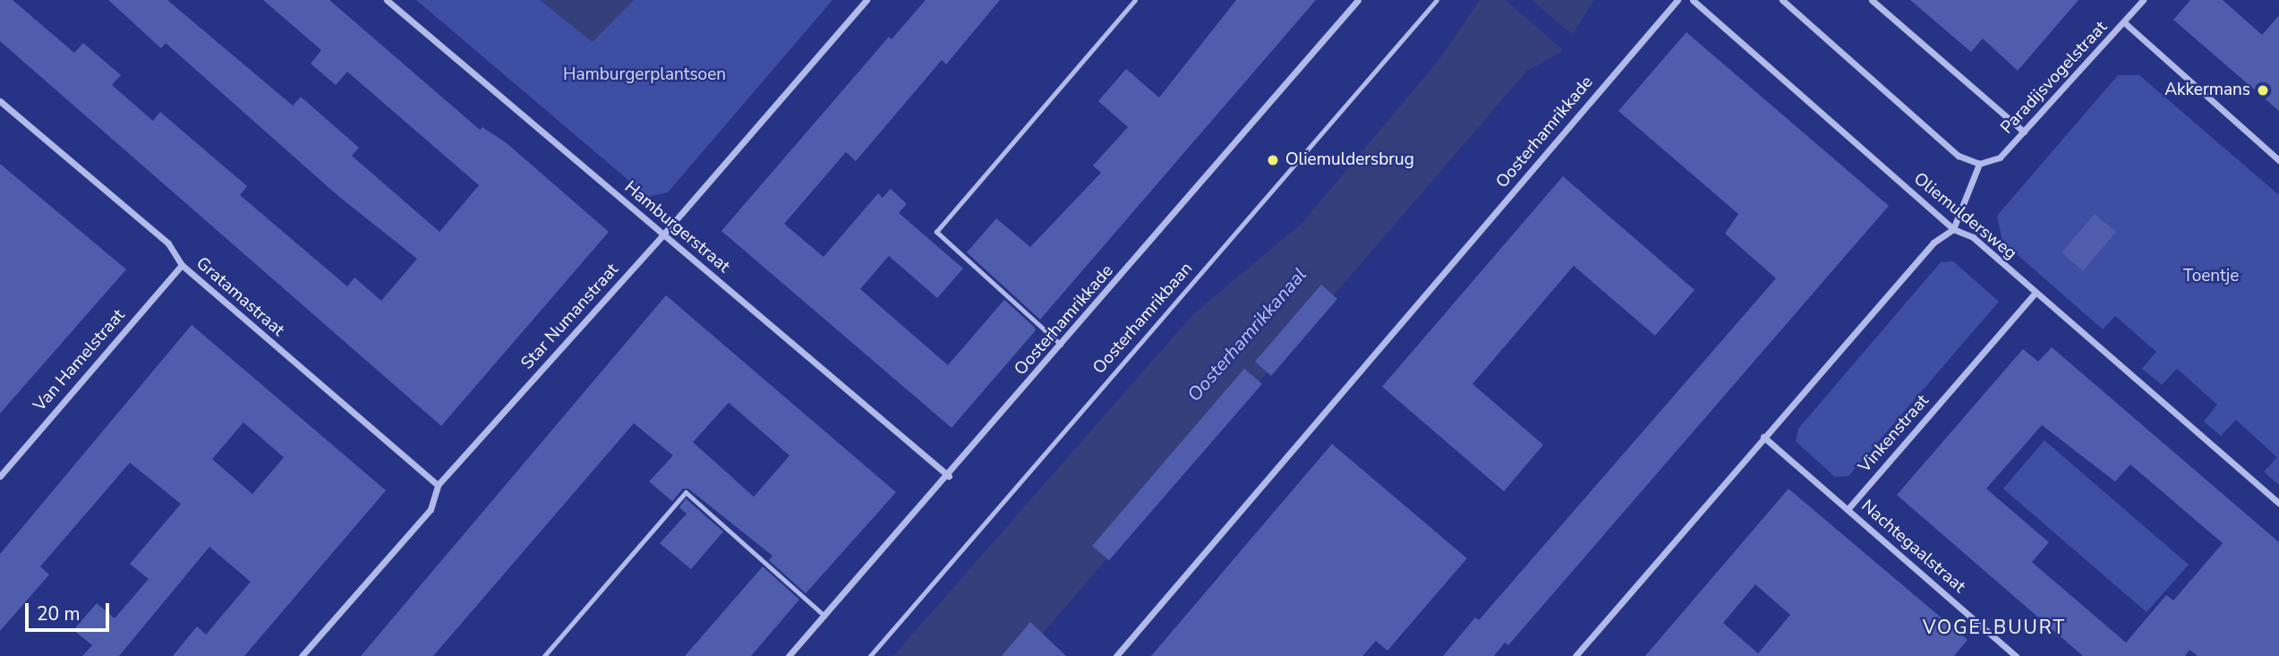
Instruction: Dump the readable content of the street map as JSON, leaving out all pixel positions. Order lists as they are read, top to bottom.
{
  "streets": {
    "street": [
      "Paradijsvogelstraat",
      "Oosterhamrikkade",
      "Oliemuldersweg",
      "Hamburgerstraat",
      "Gratamastraat",
      "Star Numanstraat",
      "Van Hamelstraat",
      "Vinkenstraat",
      "Nachtegaalstraat"
    ],
    "lane": ["Oosterhamrikbaan"]
  },
  "crossings": [
    ["Oosterhamrikkade", "Hamburgerstraat"],
    ["Oliemuldersweg", "Vinkenstraat"],
    ["Hamburgerstraat", "Star Numanstraat"],
    ["Gratamastraat", "Star Numanstraat"],
    ["Gratamastraat", "Van Hamelstraat"],
    ["Vinkenstraat", "Nachtegaalstraat"]
  ],
  "districts": ["VOGELBUURT"],
  "water": ["Oosterhamrikkanaal"],
  "parks": ["Hamburgerplantsoen", "Toentje"],
  "places": ["Akkermans", "Oliemuldersbrug"],
  "scale_bar": "20 m"
}
